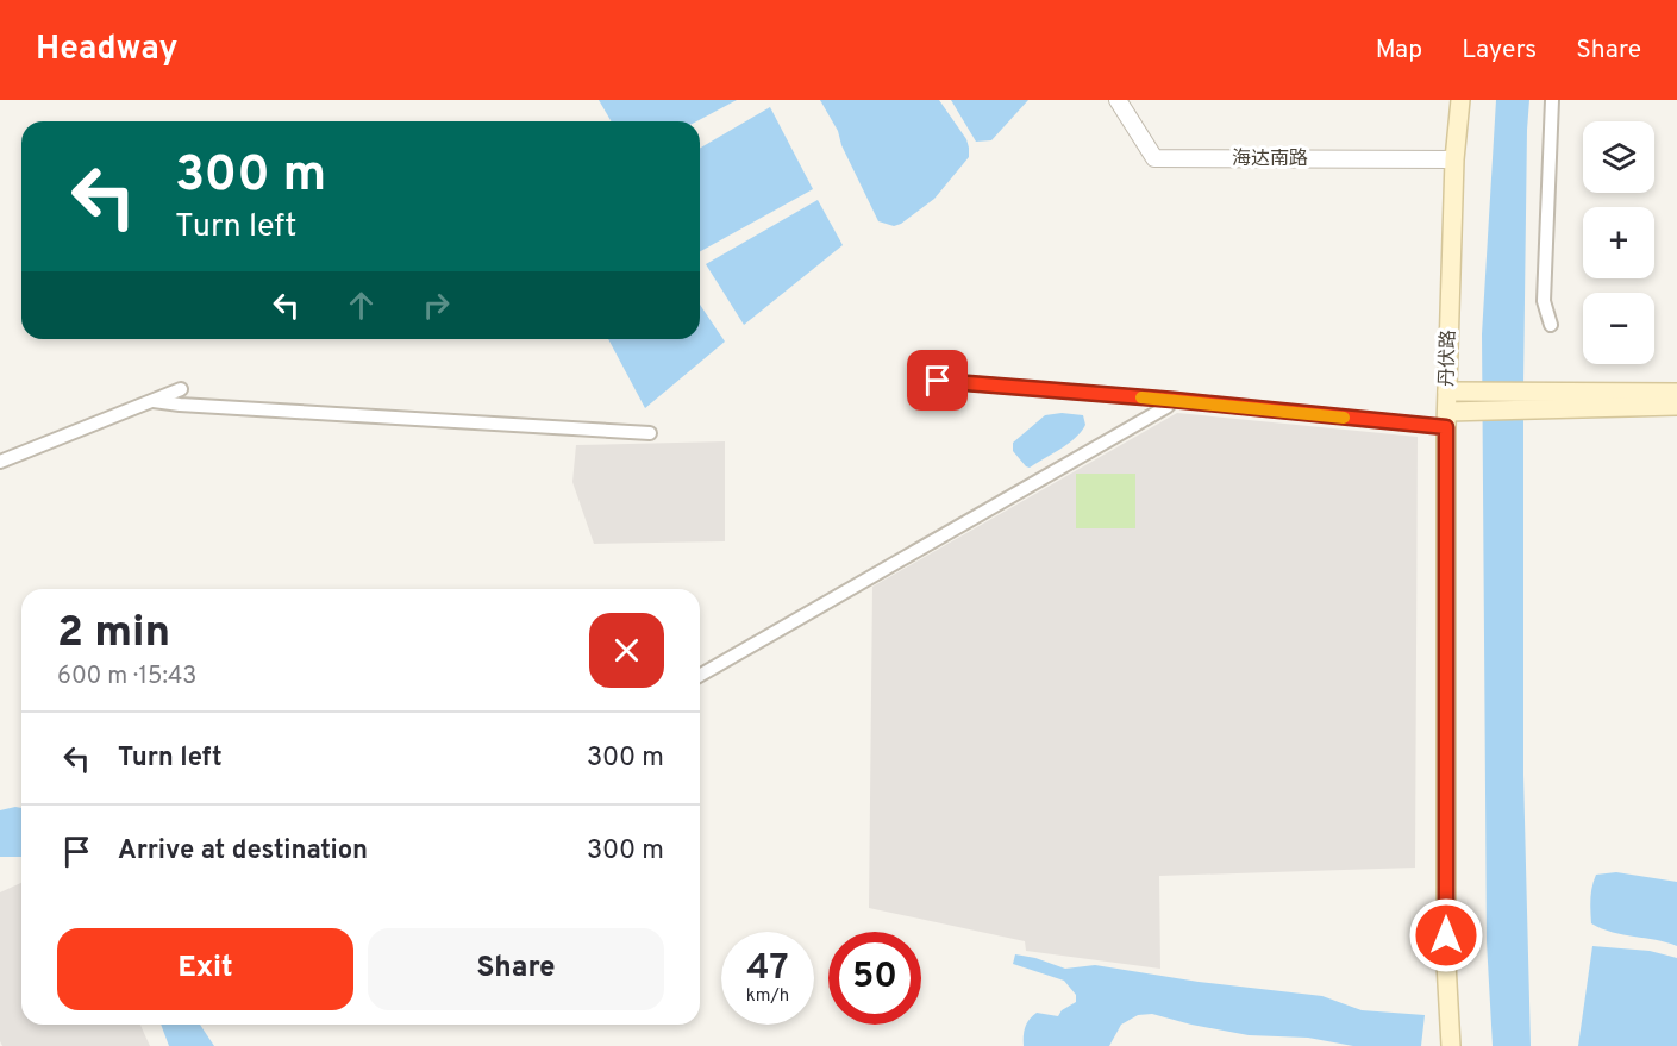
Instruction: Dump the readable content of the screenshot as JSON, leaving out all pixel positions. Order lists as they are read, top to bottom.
{
  "streets": {
    "main road": ["丹伏路"],
    "street": ["海达南路"]
  },
  "crossings": [
    ["海达南路", "丹伏路"]
  ],
  "page": {
    "header": "Headway",
    "nav": ["Map", "Layers", "Share"],
    "map_buttons": ["+", "−"],
    "turn": ["300 m", "Turn left"],
    "heading": ["2 min", "600 m · 15:43"],
    "list": [
      {
        "name": "Turn left",
        "value": "300 m"
      },
      {
        "name": "Arrive at destination",
        "value": "300 m"
      }
    ],
    "buttons": ["Exit", "Share"],
    "speed": "47 km/h",
    "limit": "50"
  }
}
